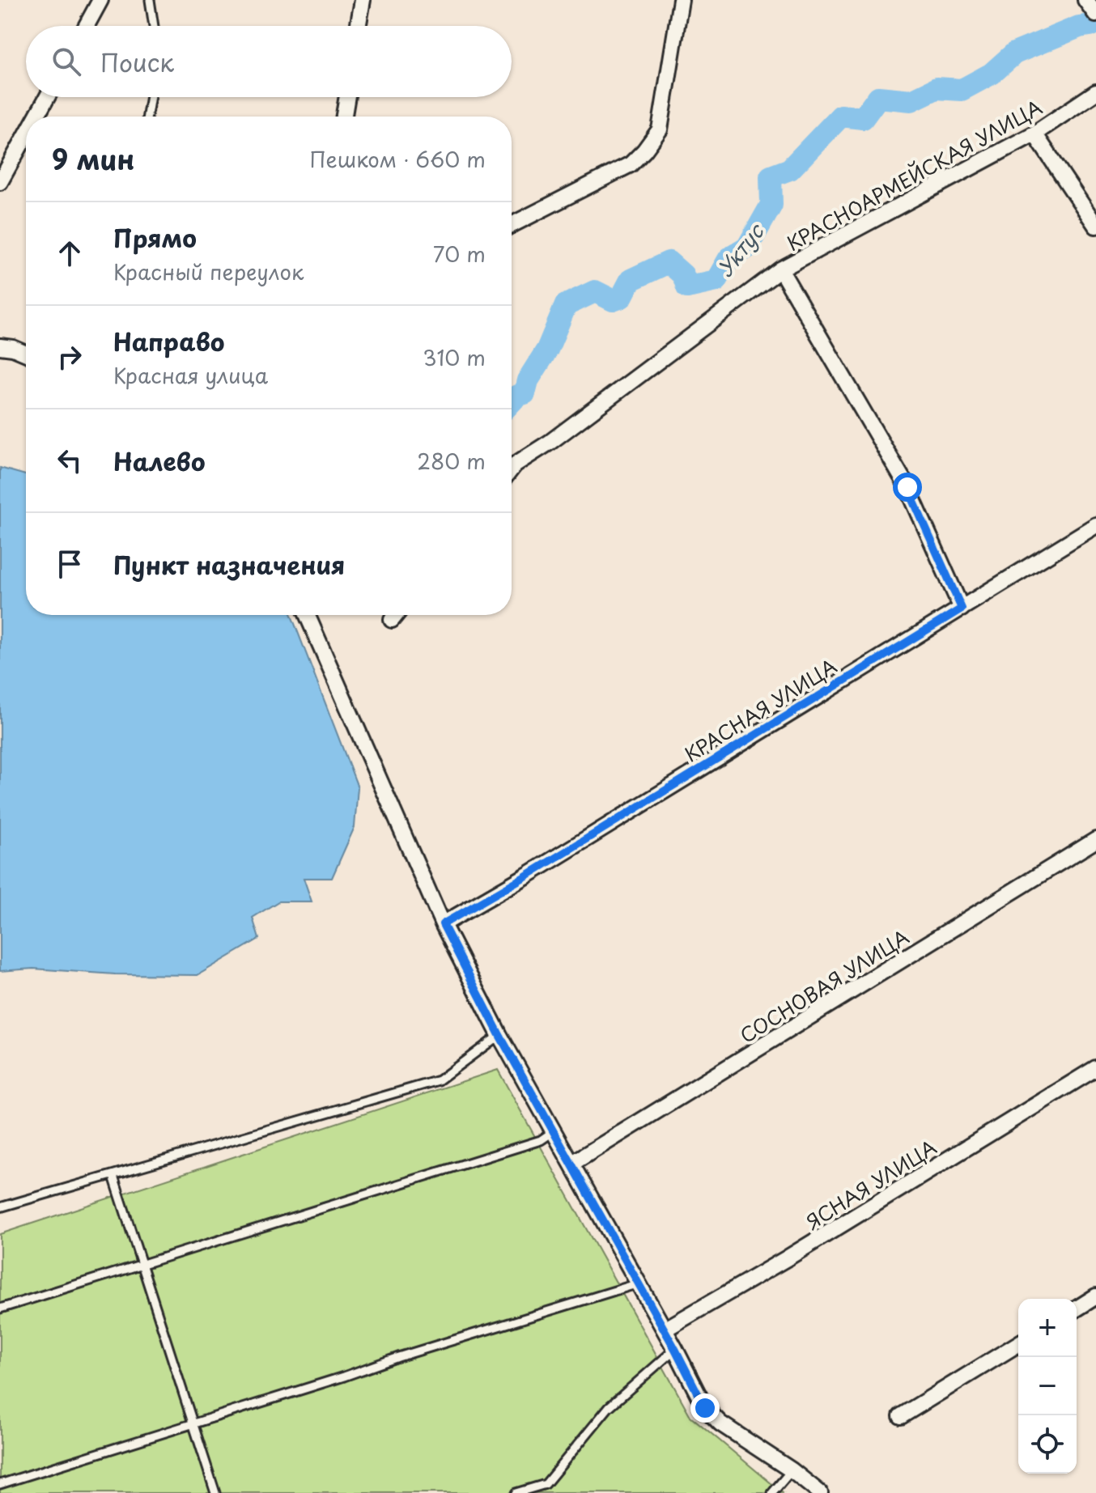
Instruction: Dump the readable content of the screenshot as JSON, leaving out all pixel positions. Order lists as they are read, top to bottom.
{
  "streets": {
    "street": [
      "КРАСНОАРМЕЙСКАЯ УЛИЦА",
      "КРАСНАЯ УЛИЦА",
      "СОСНОВАЯ УЛИЦА",
      "ЯСНАЯ УЛИЦА"
    ]
  },
  "water": ["Уктус"],
  "page": {
    "search": "Поиск",
    "heading": ["9 мин", "Пешком · 660 m"],
    "list": [
      ["Прямо", "Красный переулок", "70 m"],
      ["Направо", "Красная улица", "310 m"],
      ["Налево", "280 m"],
      "Пункт назначения"
    ],
    "map_buttons": ["+", "−"]
  }
}
